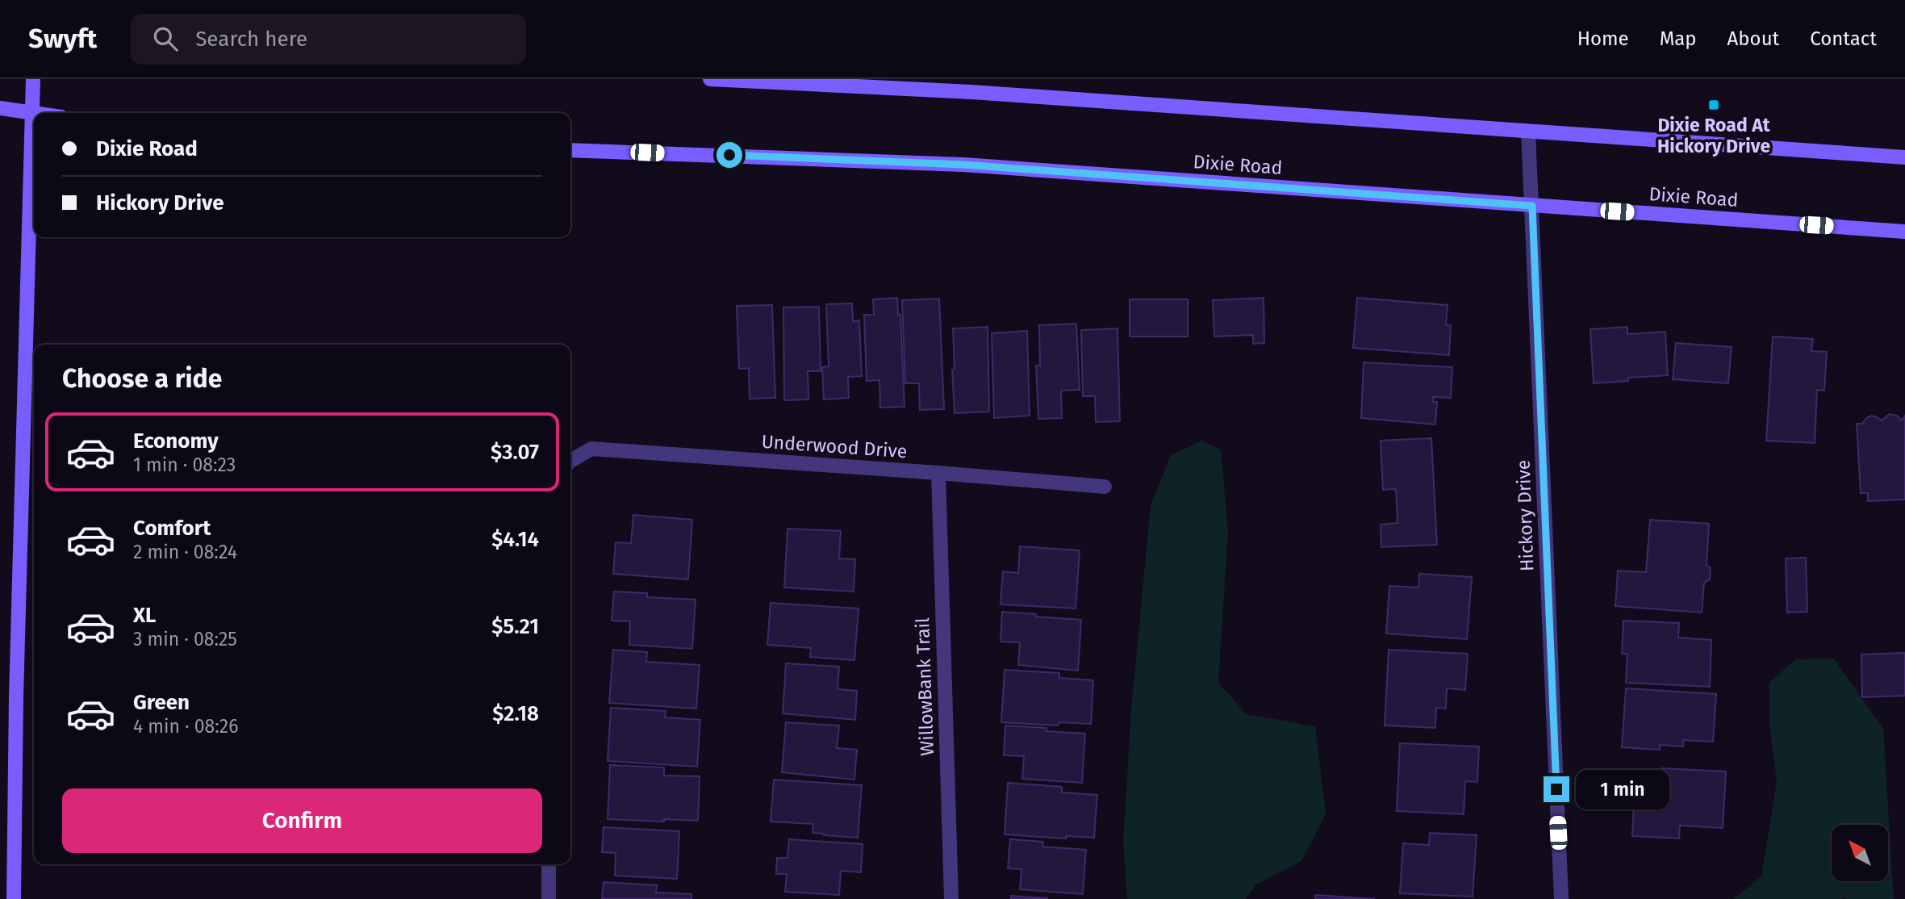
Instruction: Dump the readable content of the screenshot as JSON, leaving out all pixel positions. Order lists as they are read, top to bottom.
{
  "streets": {
    "main road": ["Dixie Road"],
    "street": ["Underwood Drive", "Hickory Drive", "WillowBank Trail"]
  },
  "crossings": [
    ["Dixie Road", "Hickory Drive"],
    ["Underwood Drive", "WillowBank Trail"]
  ],
  "places": {
    "transit": ["Dixie Road At Hickory Drive"]
  },
  "north": "top left",
  "page": {
    "header": "Swyft",
    "search": "Search here",
    "nav": [
      "Home",
      "Map",
      "About",
      "Contact"
    ],
    "banner": ["Dixie Road", "Hickory Drive"],
    "heading": "Choose a ride",
    "list": [
      {
        "name": "Economy",
        "note": "1 min · 08:23",
        "value": "$3.07"
      },
      {
        "name": "Comfort",
        "note": "2 min · 08:24",
        "value": "$4.14"
      },
      {
        "name": "XL",
        "note": "3 min · 08:25",
        "value": "$5.21"
      },
      {
        "name": "Green",
        "note": "4 min · 08:26",
        "value": "$2.18"
      }
    ],
    "bubble": "1 min",
    "buttons": "Confirm"
  }
}
